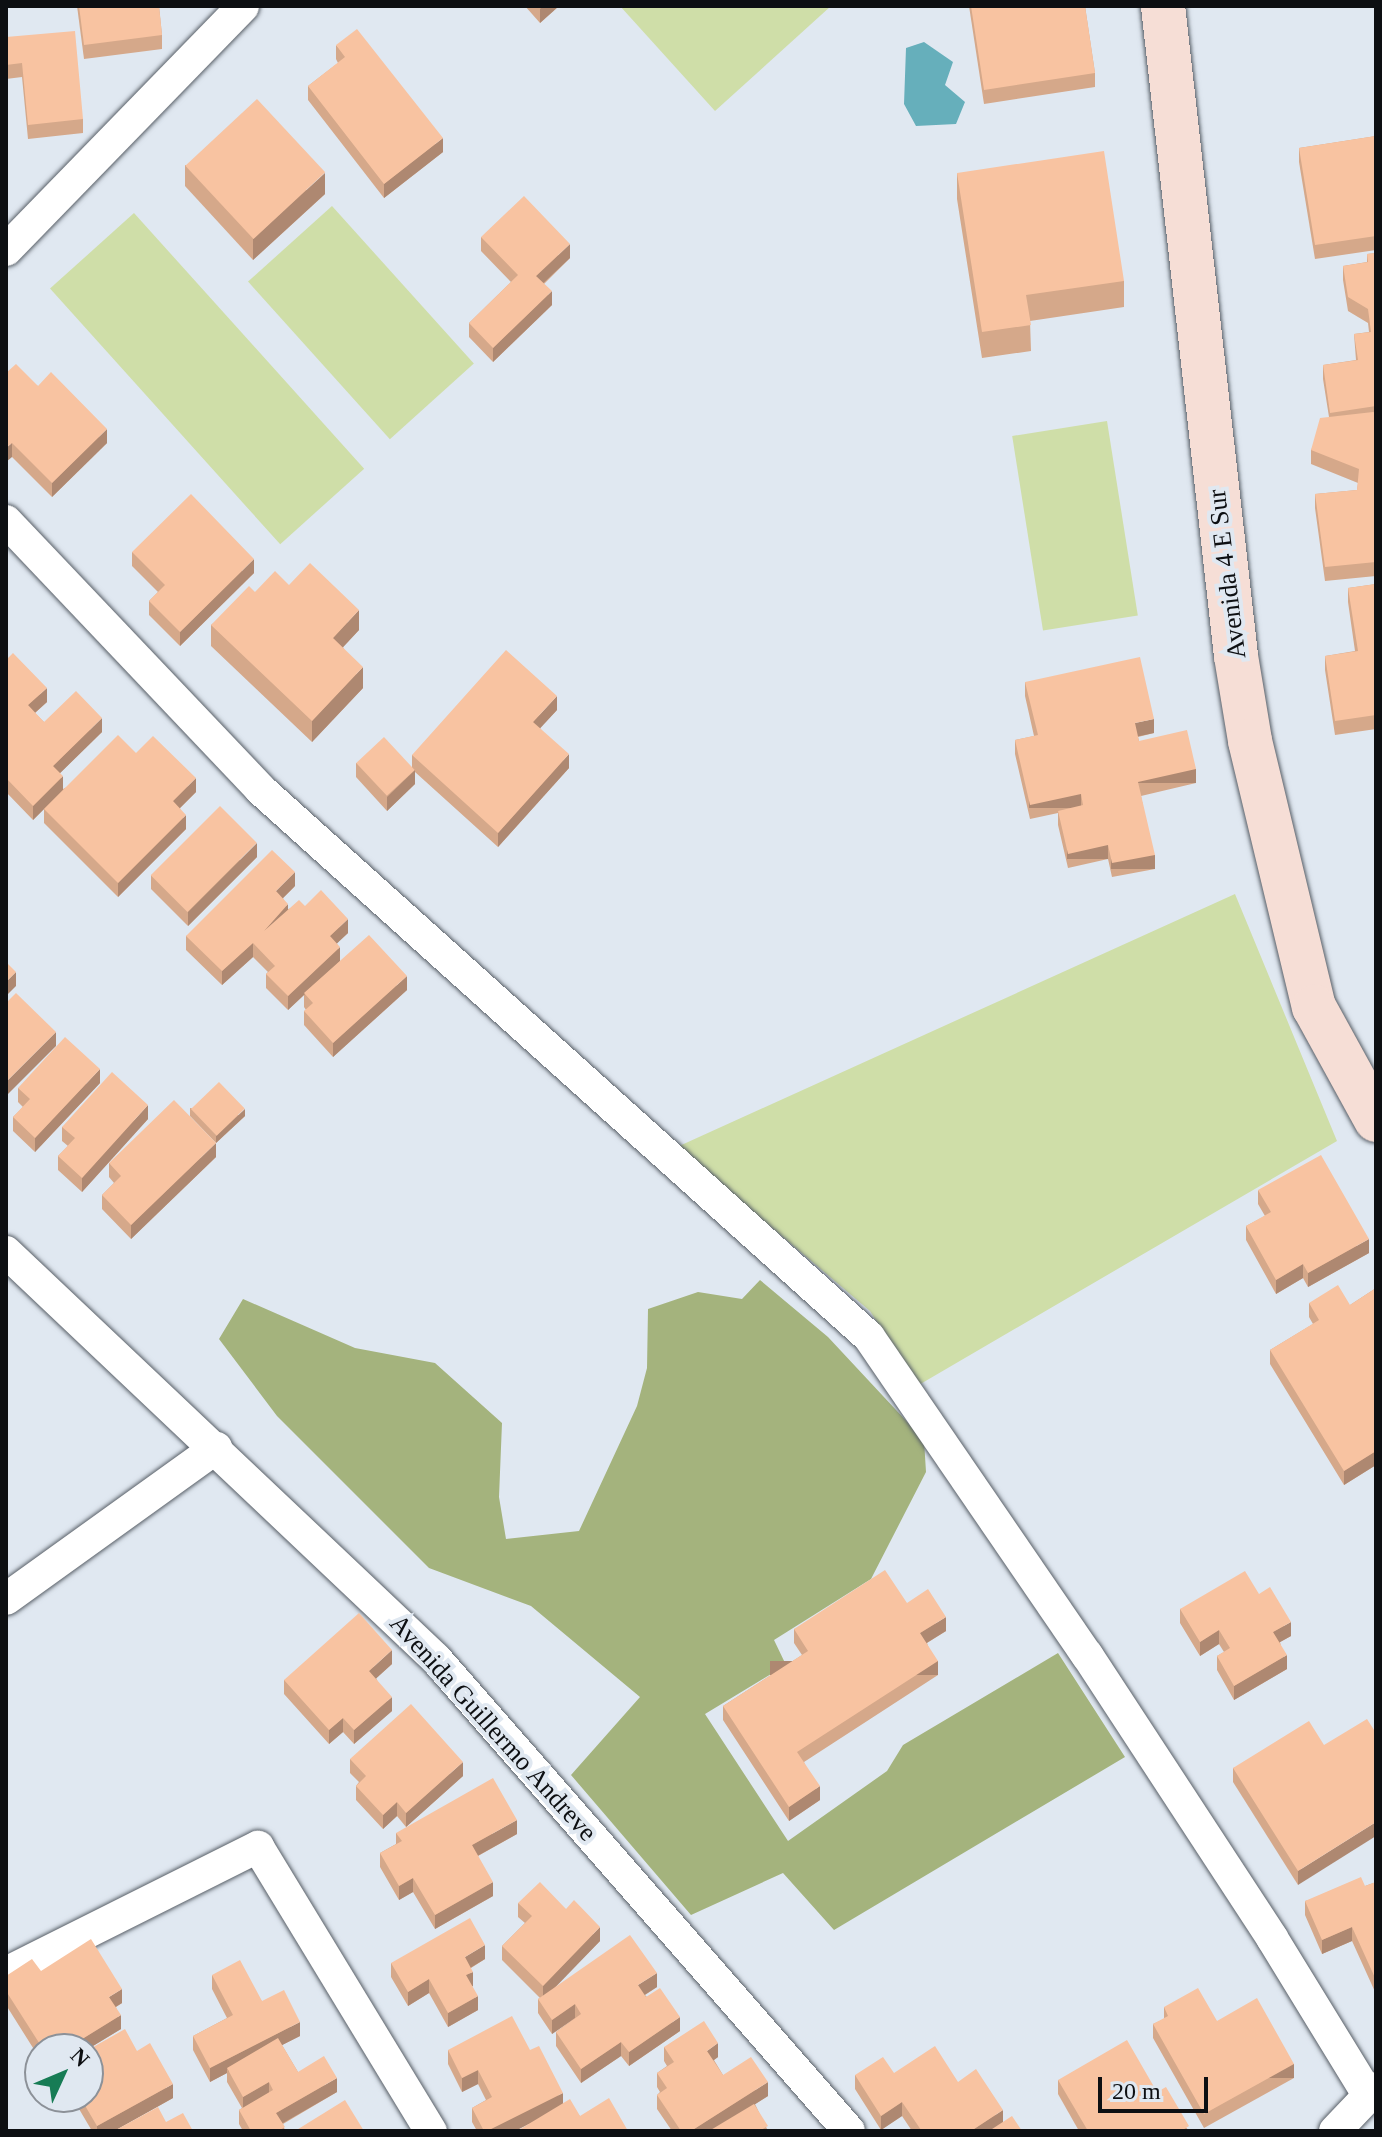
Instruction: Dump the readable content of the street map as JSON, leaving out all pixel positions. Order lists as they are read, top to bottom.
{
  "streets": {
    "street": ["Avenida 4 E Sur", "Avenida Guillermo Andreve"]
  },
  "scale_bar": "20 m",
  "north": "top right"
}
